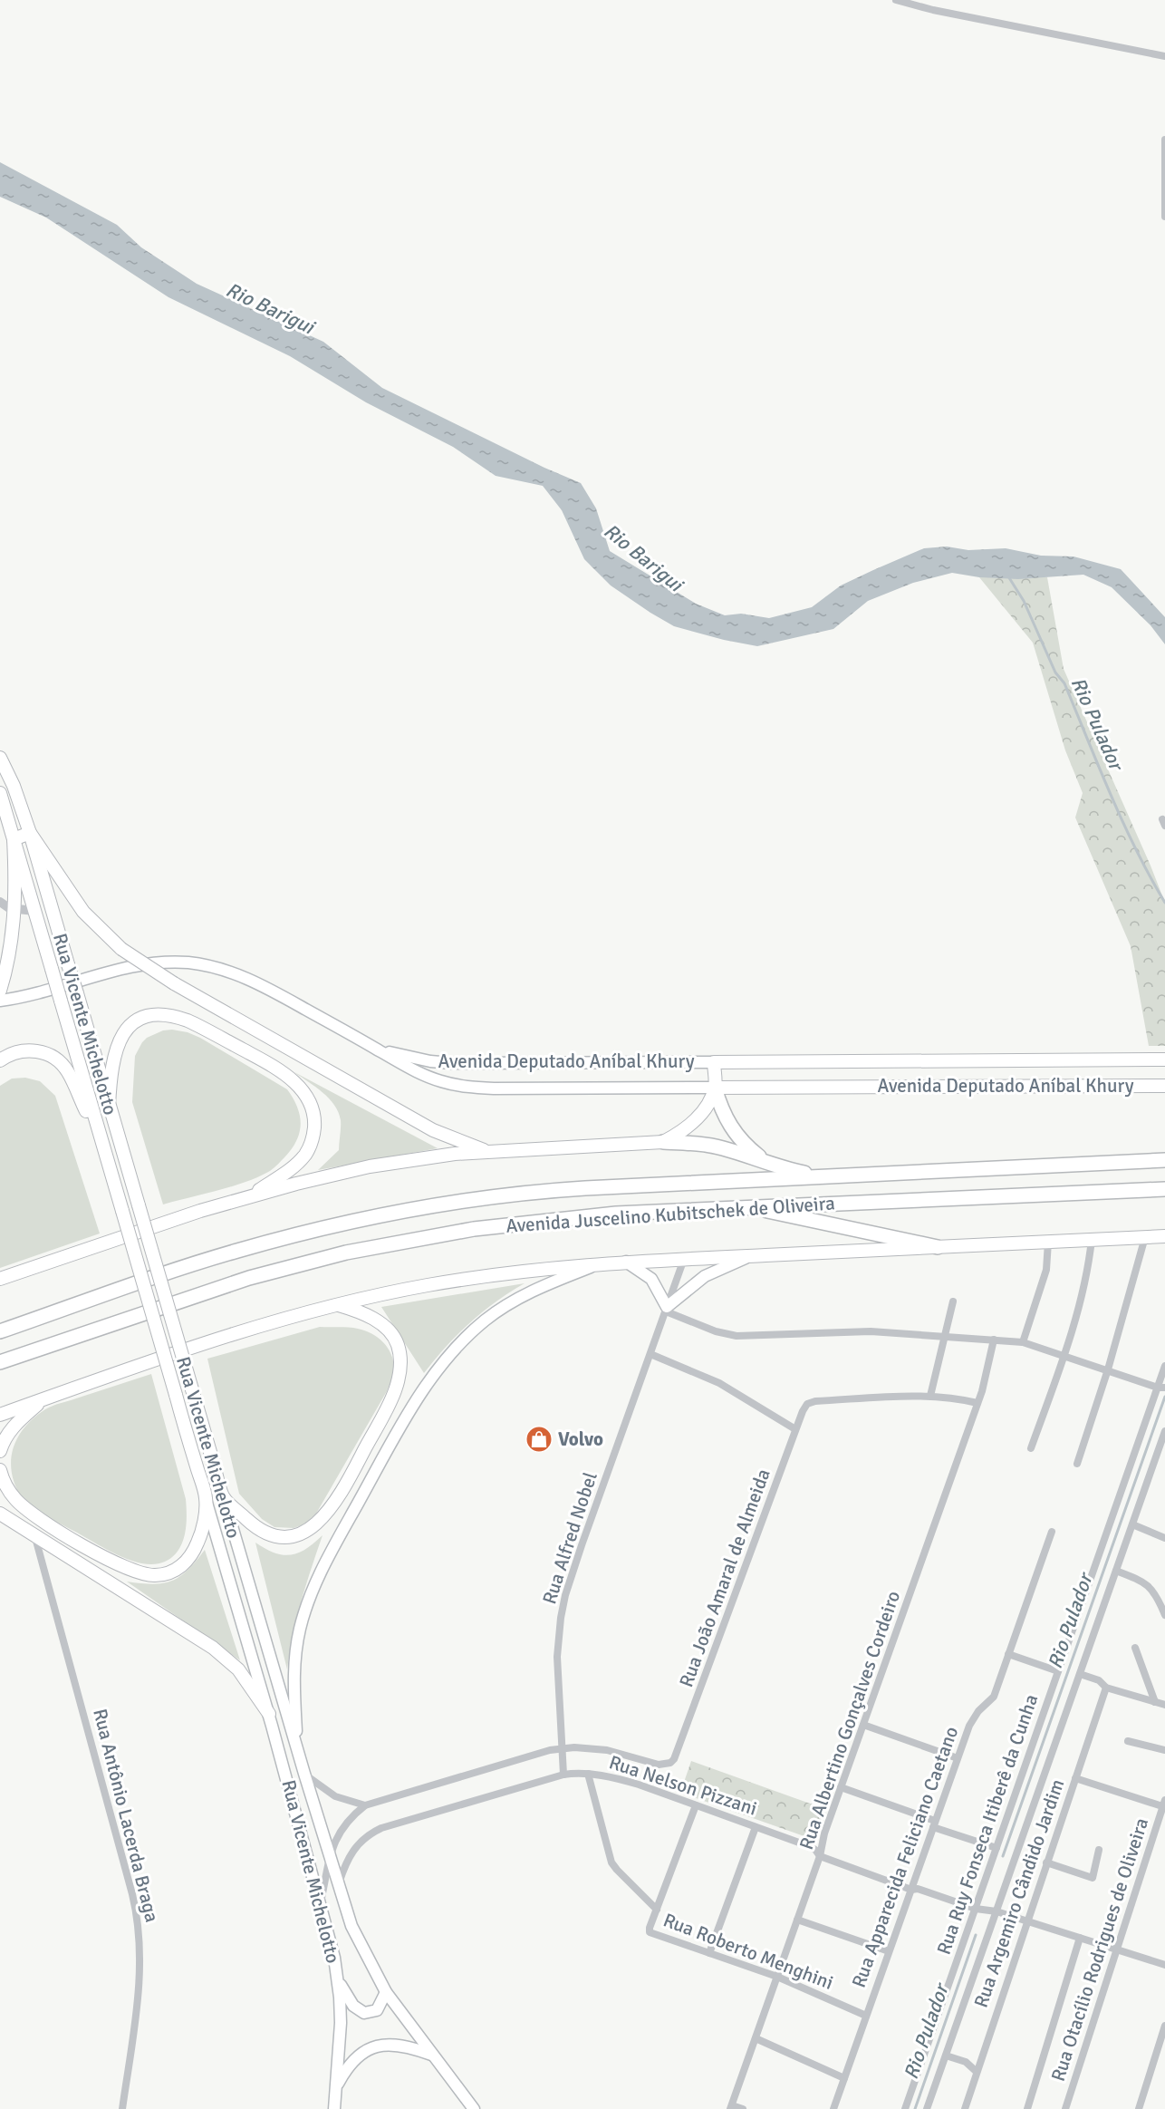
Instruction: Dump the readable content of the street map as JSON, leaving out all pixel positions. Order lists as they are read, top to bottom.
{
  "streets": {
    "highway": ["Avenida Juscelino Kubitschek de Oliveira"],
    "main road": ["Rua Vicente Michelotto", "Avenida Deputado Aníbal Khury"],
    "street": [
      "Rua Alfred Nobel",
      "Rua João Amaral de Almeida",
      "Rua Albertino Gonçalves Cordeiro",
      "Rua Nelson Pizzani",
      "Rua Antônio Lacerda Braga",
      "Rua Ruy Fonseca Itiberê da Cunha",
      "Rua Apparecida Feliciano Caetano",
      "Rua Argemiro Cândido Jardim",
      "Rua Otacílio Rodrigues de Oliveira",
      "Rua Roberto Menghini"
    ]
  },
  "crossings": [
    ["Rua Vicente Michelotto", "Rua Nelson Pizzani"],
    ["Rua Alfred Nobel", "Rua Nelson Pizzani"],
    ["Rua João Amaral de Almeida", "Rua Nelson Pizzani"],
    ["Rua Albertino Gonçalves Cordeiro", "Rua Nelson Pizzani"],
    ["Rua Albertino Gonçalves Cordeiro", "Rua Roberto Menghini"],
    ["Rua Nelson Pizzani", "Rua Ruy Fonseca Itiberê da Cunha"],
    ["Rua Nelson Pizzani", "Rua Apparecida Feliciano Caetano"],
    ["Rua Nelson Pizzani", "Rua Argemiro Cândido Jardim"],
    ["Rua Nelson Pizzani", "Rua Otacílio Rodrigues de Oliveira"],
    ["Rua Apparecida Feliciano Caetano", "Rua Roberto Menghini"]
  ],
  "water": ["Rio Barigui", "Rio Pulador"],
  "places": {
    "shop": ["Volvo"]
  }
}
